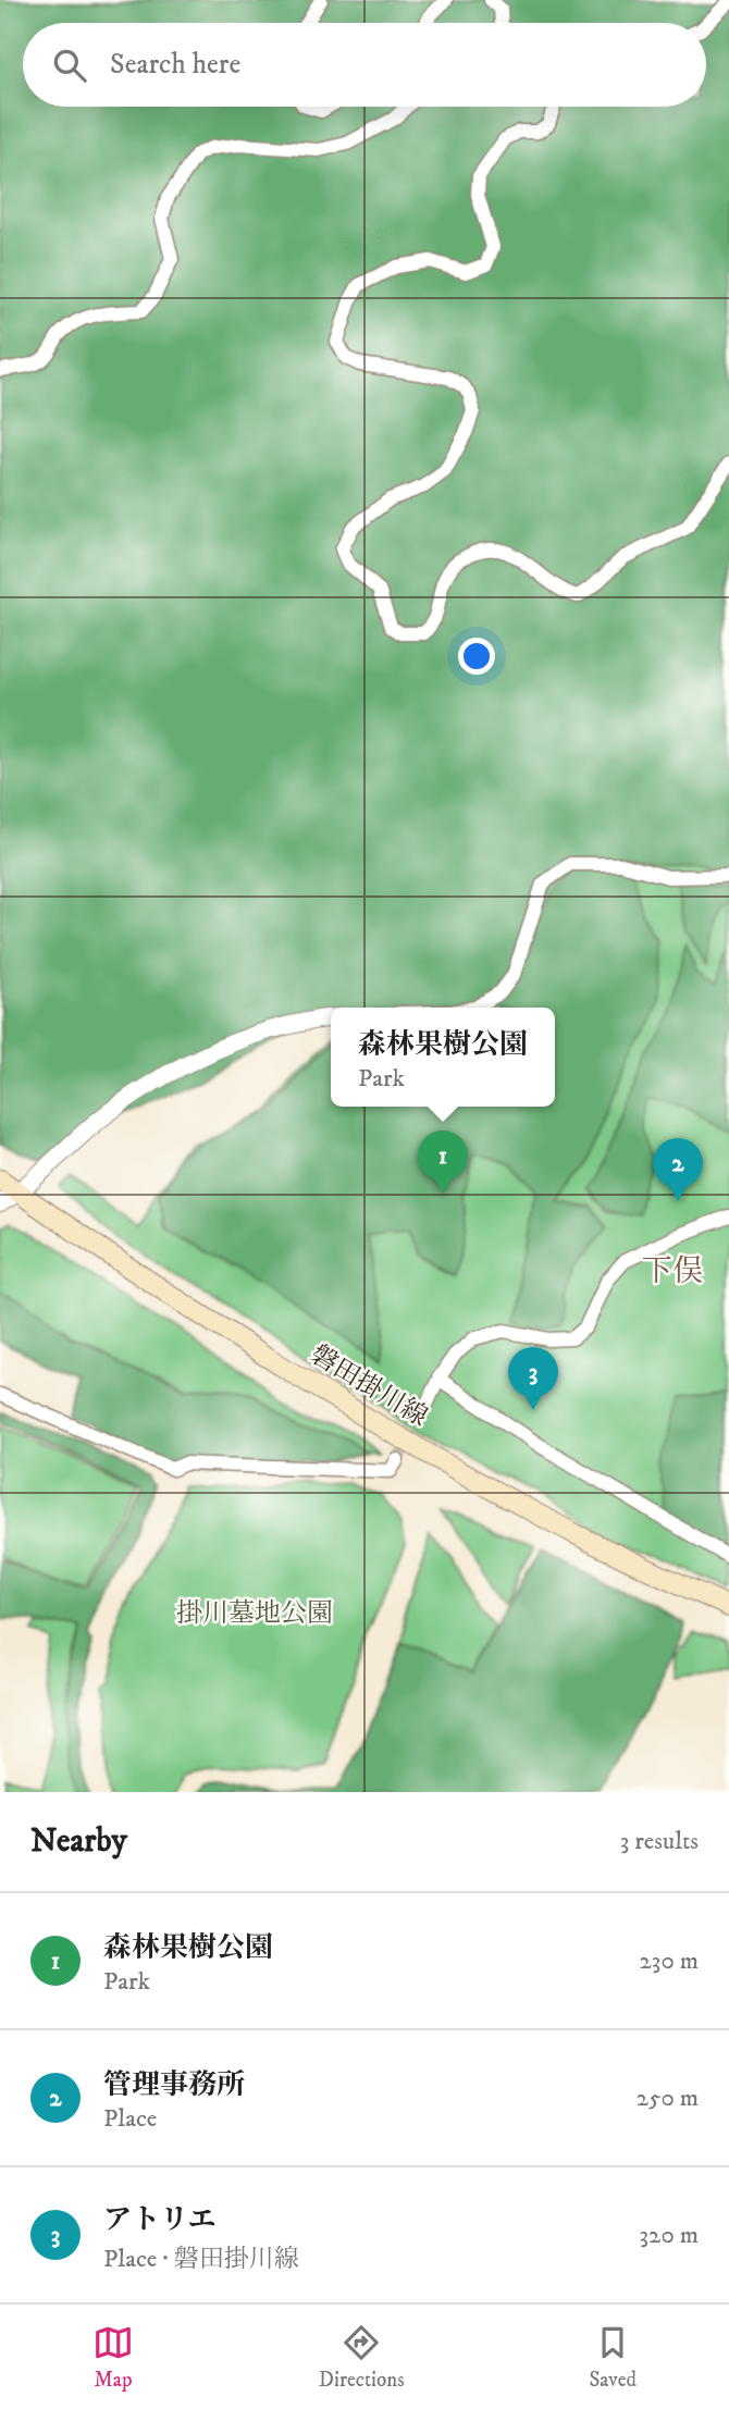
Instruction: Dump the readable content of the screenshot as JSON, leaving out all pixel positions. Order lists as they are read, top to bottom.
{
  "streets": {
    "main road": ["磐田掛川線"]
  },
  "districts": ["下俣"],
  "parks": ["掛川墓地公園"],
  "page": {
    "search": "Search here",
    "popup": ["森林果樹公園", "Park"],
    "pins": ["1", "2", "3"],
    "heading": ["Nearby", "3 results"],
    "list": [
      {
        "mark": "1",
        "name": "森林果樹公園",
        "note": "Park",
        "value": "230 m"
      },
      {
        "mark": "2",
        "name": "管理事務所",
        "note": "Place",
        "value": "250 m"
      },
      {
        "mark": "3",
        "name": "アトリエ",
        "note": "Place · 磐田掛川線",
        "value": "320 m"
      }
    ],
    "nav": ["Map", "Directions", "Saved"]
  }
}
